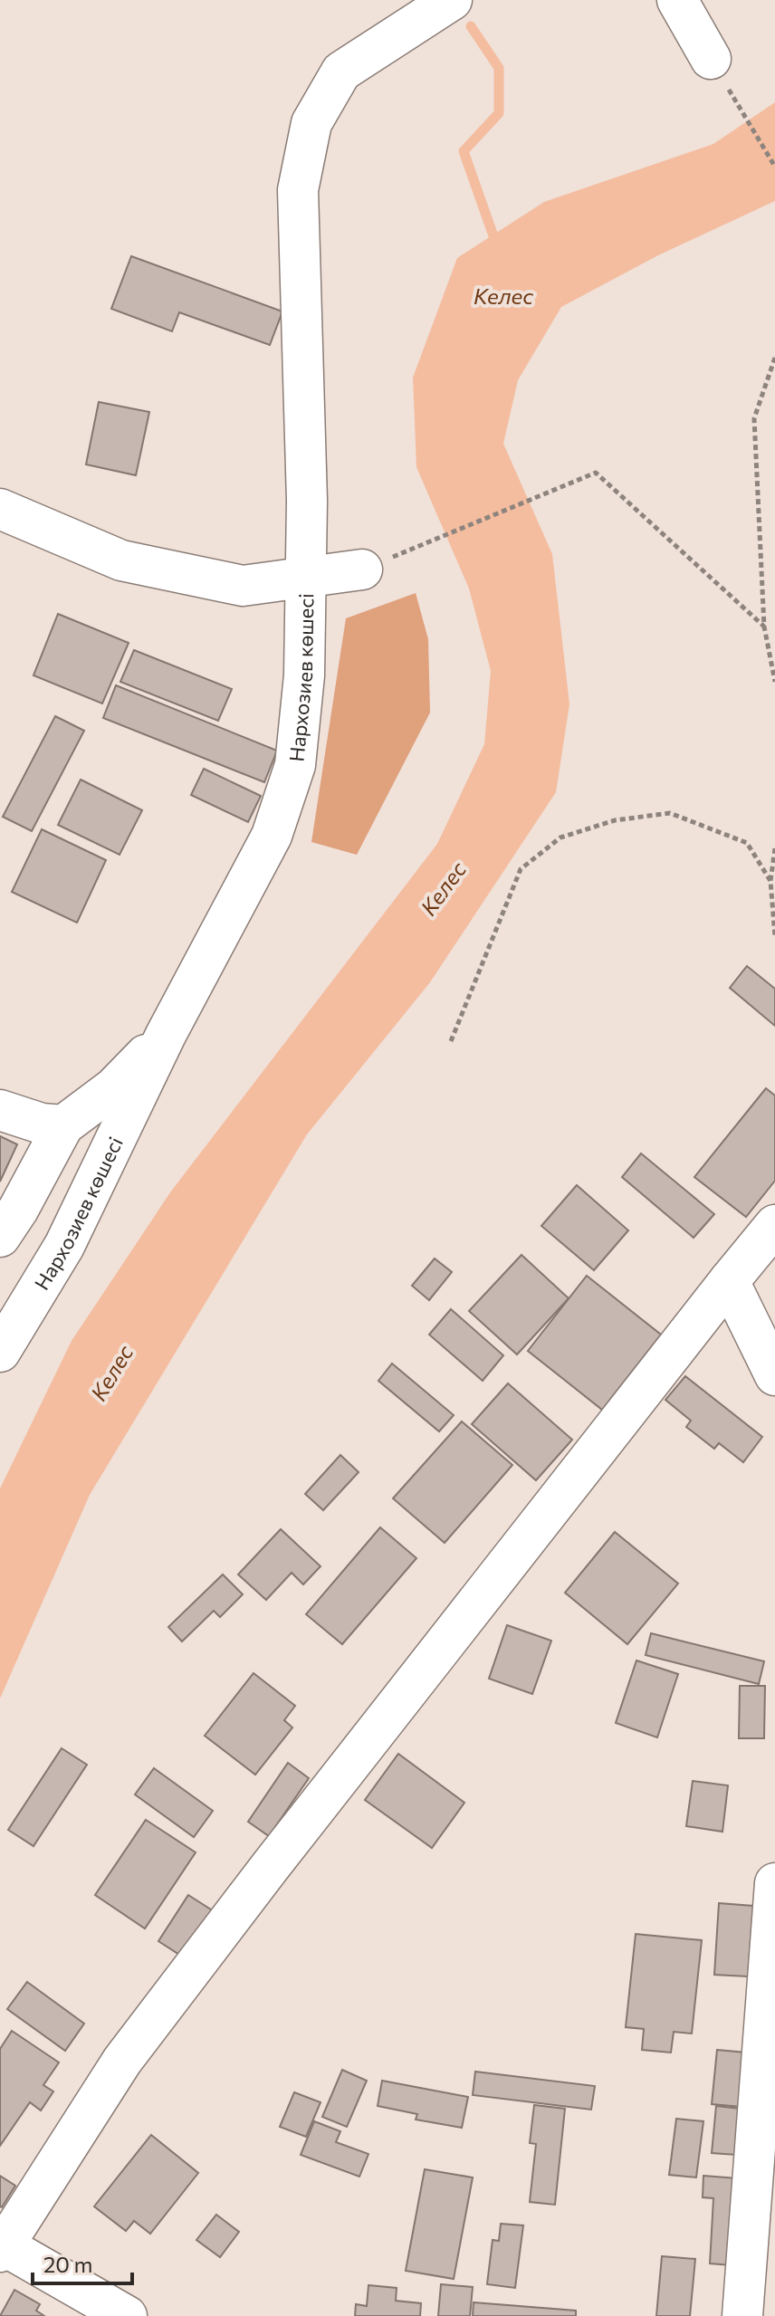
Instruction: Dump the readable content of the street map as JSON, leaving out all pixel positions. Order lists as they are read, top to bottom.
{
  "streets": {
    "street": ["Нархозиев көшесі"]
  },
  "water": ["Келес"],
  "scale_bar": "20 m"
}
